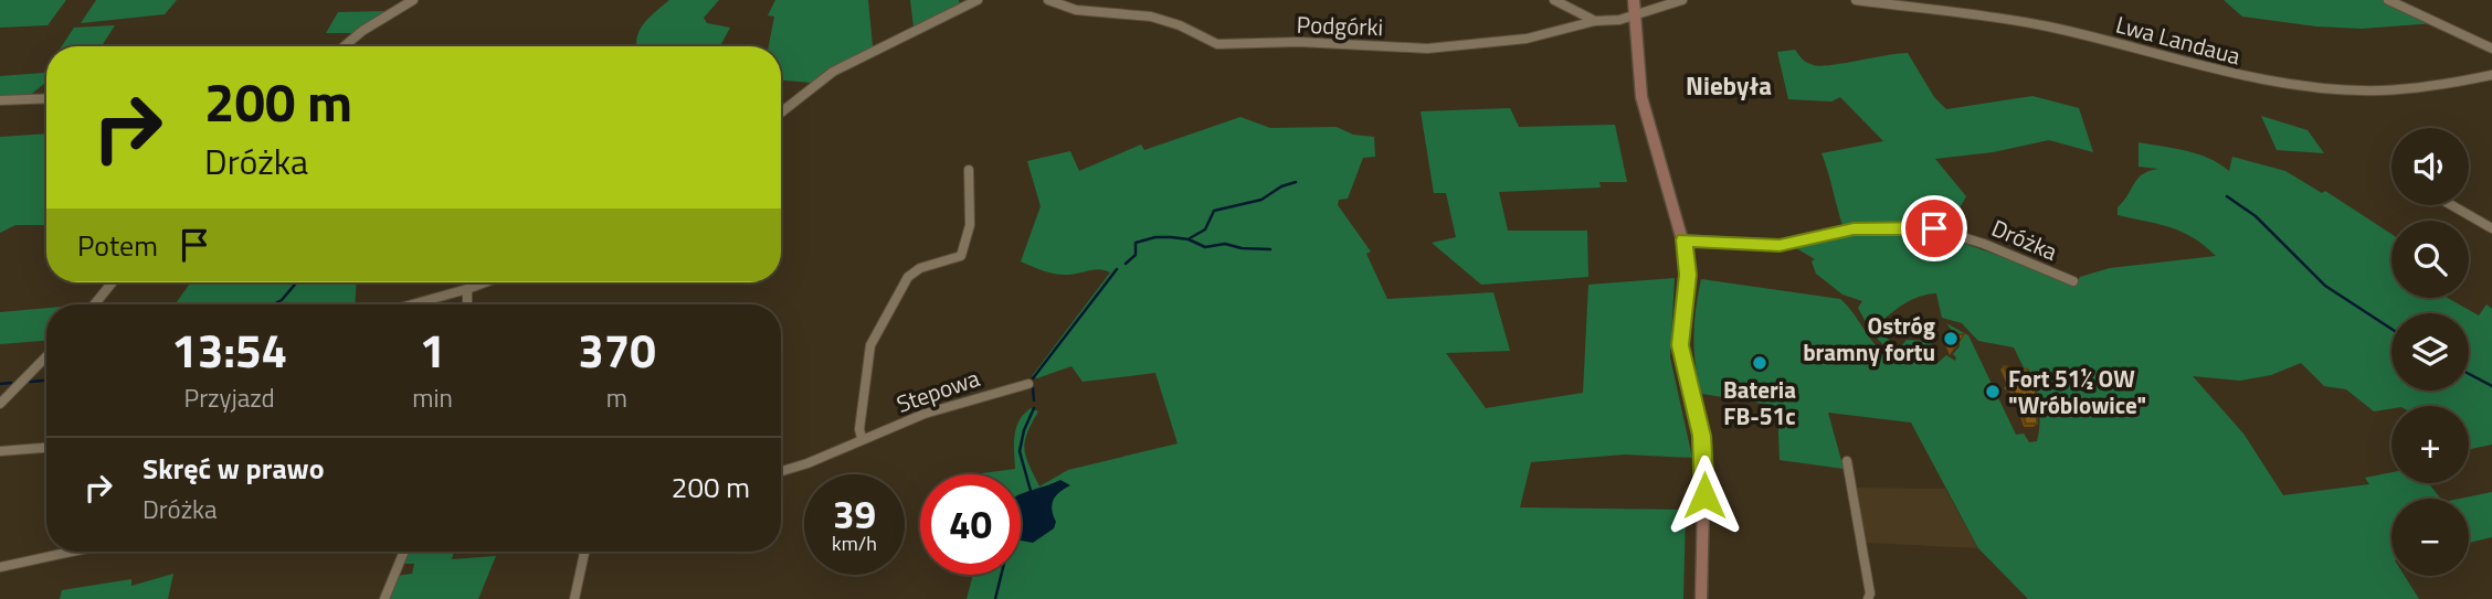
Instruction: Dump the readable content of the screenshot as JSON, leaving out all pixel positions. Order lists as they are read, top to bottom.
{
  "streets": {
    "street": [
      "Podgórki",
      "Lwa Landaua",
      "Dróżka",
      "Stepowa"
    ]
  },
  "districts": ["Niebyła"],
  "places": ["Ostróg bramny fortu", "Bateria FB-51c", "Fort 51½ OW \"Wróblowice\""],
  "page": {
    "turn": ["200 m", "Dróżka"],
    "map_buttons": ["+", "−"],
    "then": "Potem",
    "eta": [
      "13:54",
      "Przyjazd",
      "1",
      "min",
      "370",
      "m"
    ],
    "list": [
      {
        "name": "Skręć w prawo",
        "note": "Dróżka",
        "value": "200 m"
      }
    ],
    "speed": "39 km/h",
    "limit": "40"
  }
}
